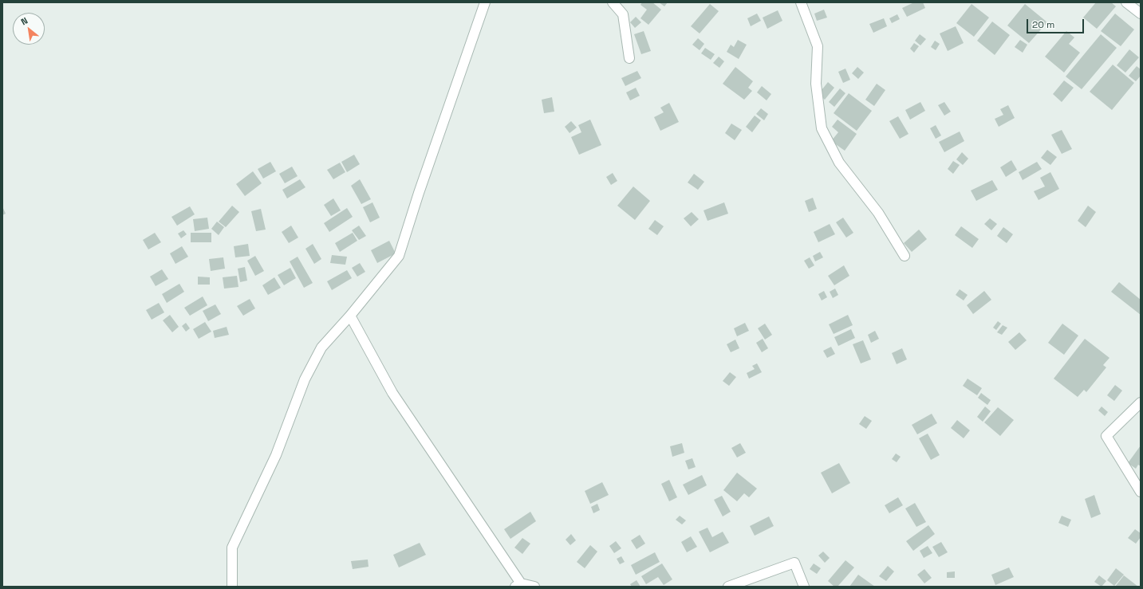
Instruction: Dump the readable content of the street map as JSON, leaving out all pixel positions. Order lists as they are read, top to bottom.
{
  "scale_bar": "20 m",
  "north": "top left"
}
